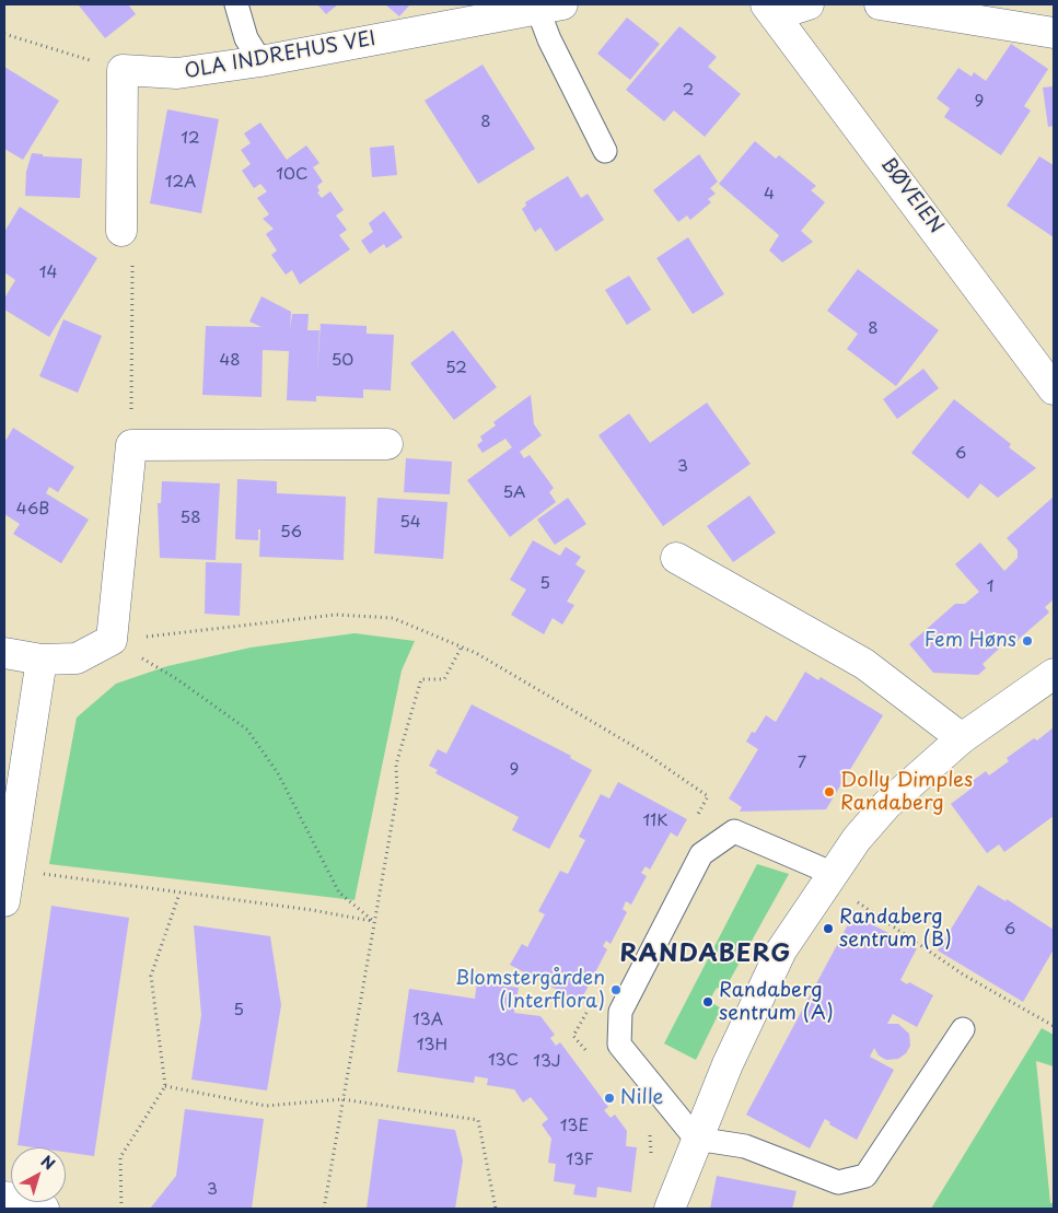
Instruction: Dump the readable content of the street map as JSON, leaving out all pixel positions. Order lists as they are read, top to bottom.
{
  "streets": {
    "street": ["OLA INDREHUS VEI", "BØVEIEN"]
  },
  "districts": ["RANDABERG"],
  "places": [
    "Fem Høns",
    "Dolly Dimples Randaberg",
    "Randaberg sentrum (B)",
    "Blomstergården (Interflora)",
    "Randaberg sentrum (A)",
    "Nille"
  ],
  "house_numbers": [
    "2",
    "9",
    "8",
    "12",
    "10C",
    "12A",
    "4",
    "14",
    "8",
    "48",
    "50",
    "52",
    "6",
    "3",
    "5A",
    "46B",
    "58",
    "54",
    "56",
    "5",
    "1",
    "7",
    "9",
    "11K",
    "6",
    "5",
    "13A",
    "13H",
    "13C",
    "13J",
    "13E",
    "13F",
    "3"
  ],
  "north": "top right"
}
